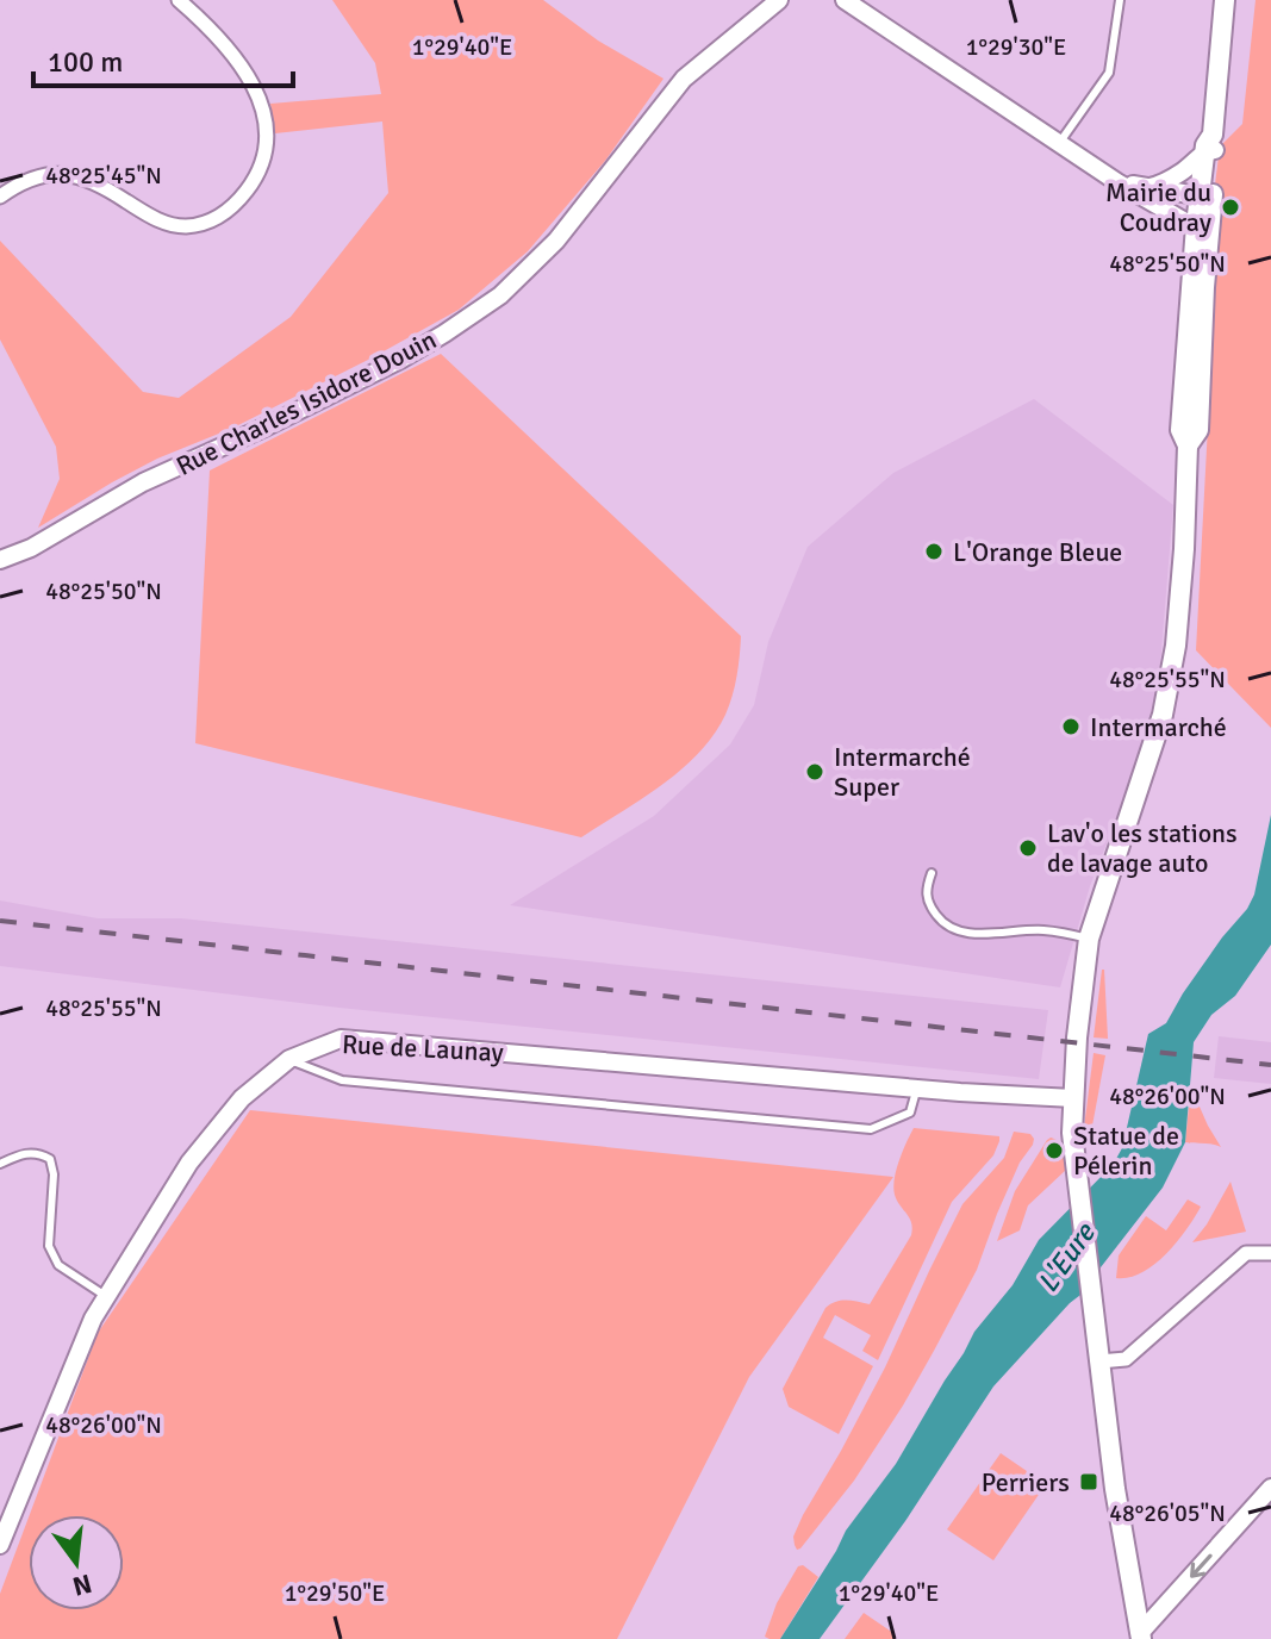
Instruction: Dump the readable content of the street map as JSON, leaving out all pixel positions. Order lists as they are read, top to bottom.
{
  "streets": {
    "street": ["Rue Charles Isidore Douin", "Rue de Launay"]
  },
  "water": ["L'Eure"],
  "places": {
    "other": [
      "Mairie du Coudray",
      "L'Orange Bleue",
      "Intermarché",
      "Intermarché Super",
      "Lav'o les stations de lavage auto",
      "Statue de Pélerin"
    ],
    "transit": ["Perriers"]
  },
  "scale_bar": "100 m",
  "north": "bottom",
  "coordinates": [
    "1°29'40\"E",
    "1°29'30\"E",
    "48°25'45\"N",
    "48°25'50\"N",
    "48°25'55\"N",
    "48°26'00\"N",
    "48°26'05\"N",
    "1°29'50\"E"
  ]
}
